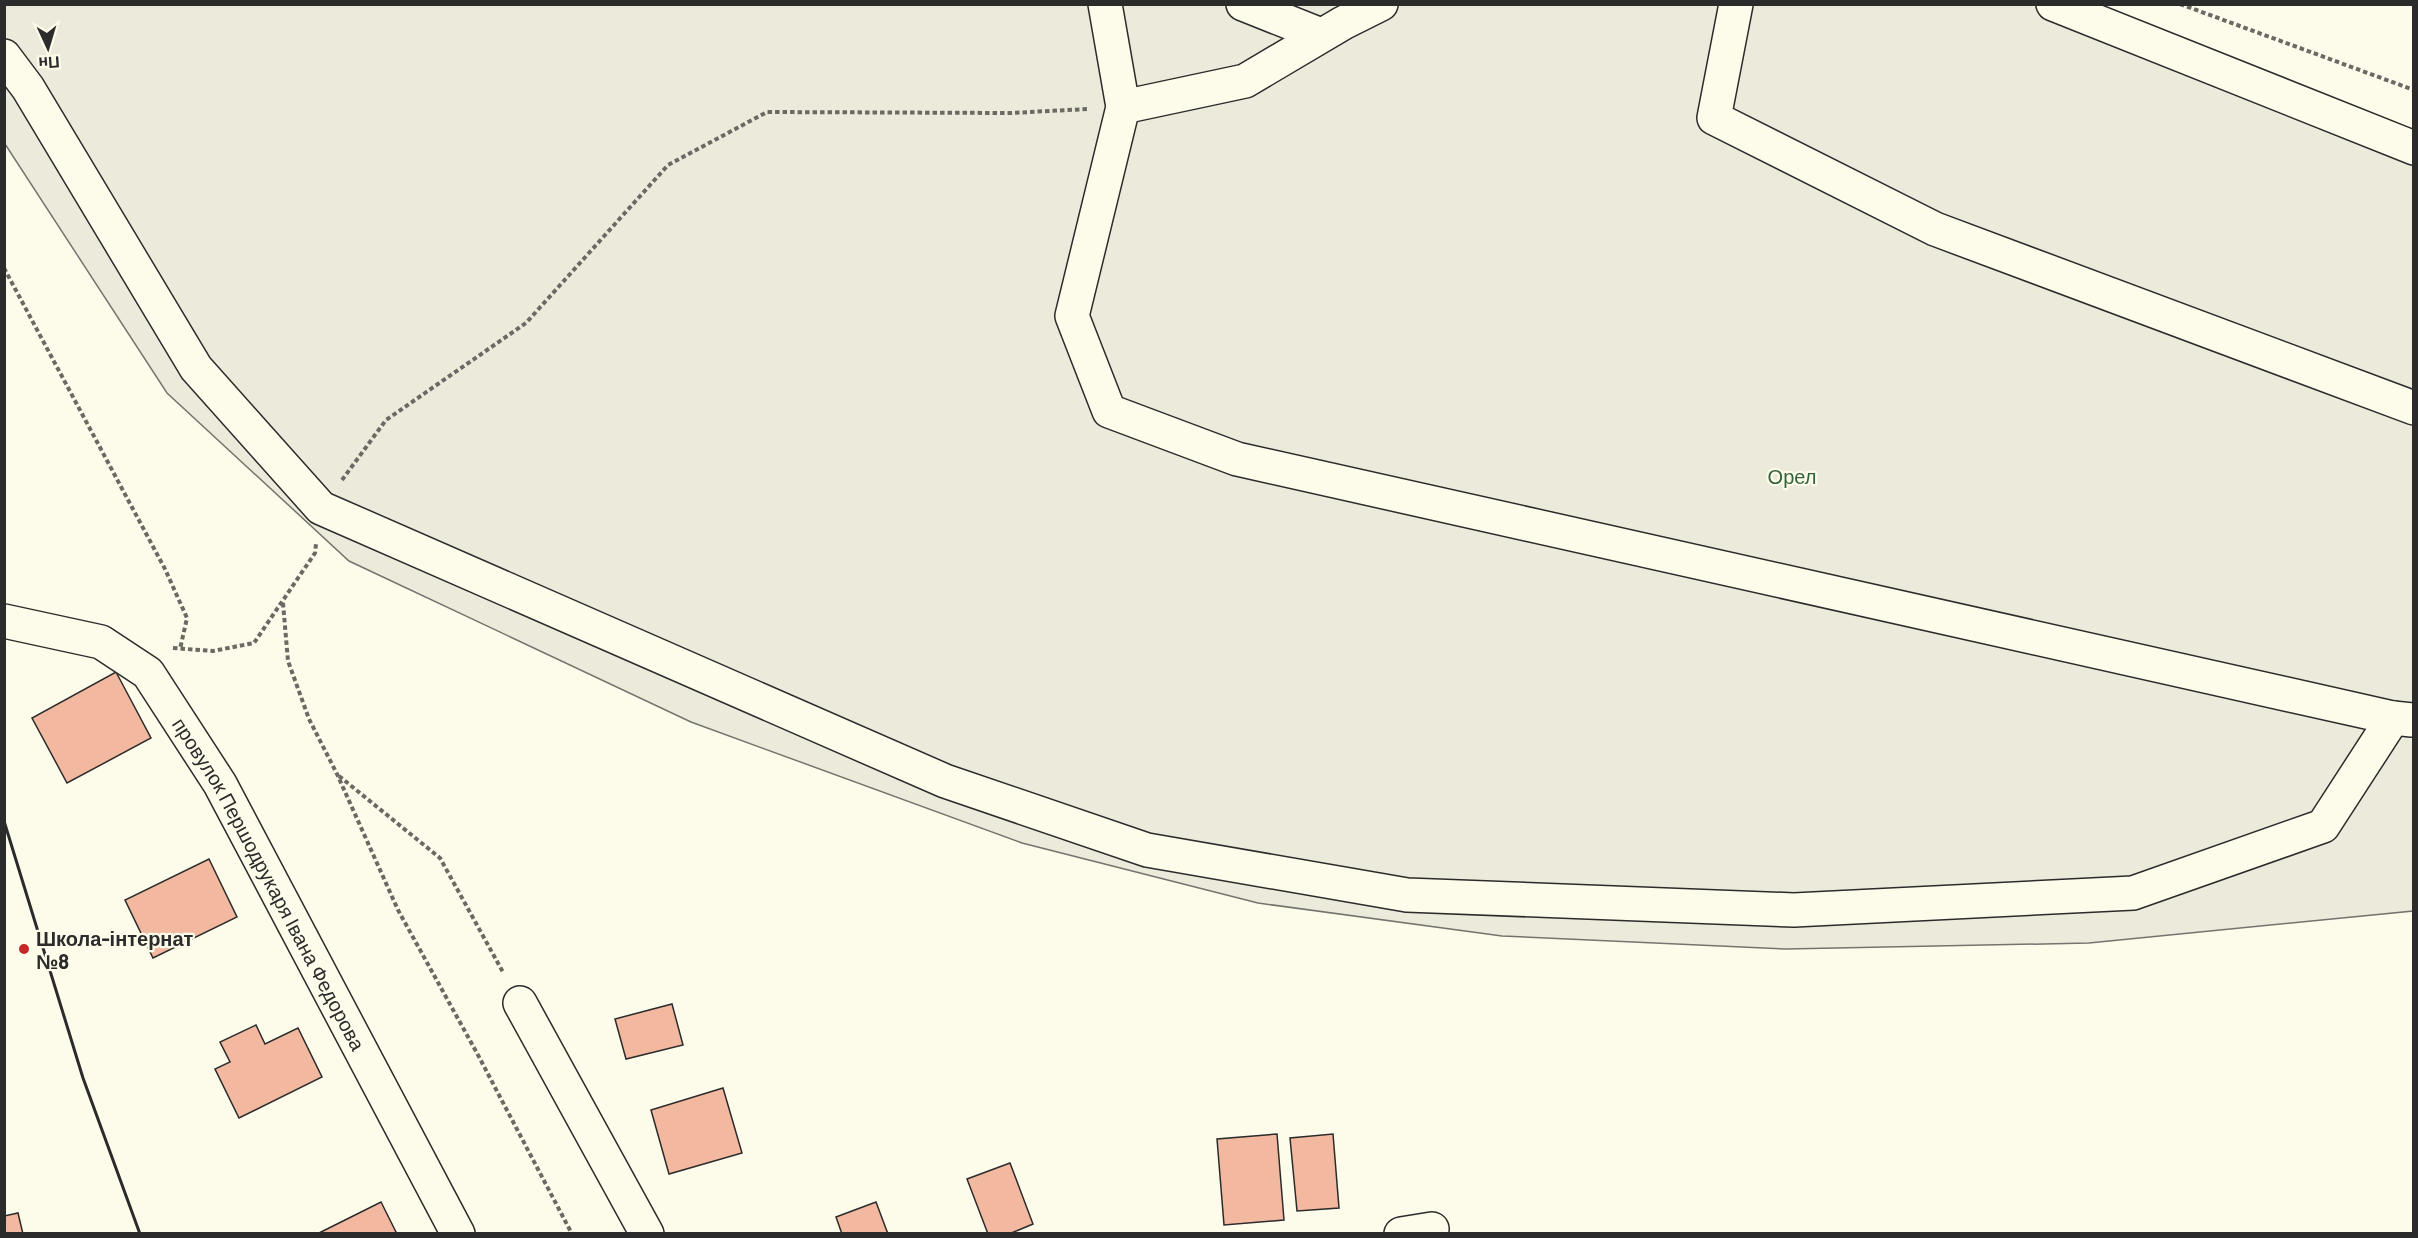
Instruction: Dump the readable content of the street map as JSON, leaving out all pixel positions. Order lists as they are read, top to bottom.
{
  "streets": {
    "street": ["провулок Першодрукаря Івана Федорова"]
  },
  "parks": ["Орел"],
  "places": ["Школа-інтернат №8"],
  "north": "bottom"
}
